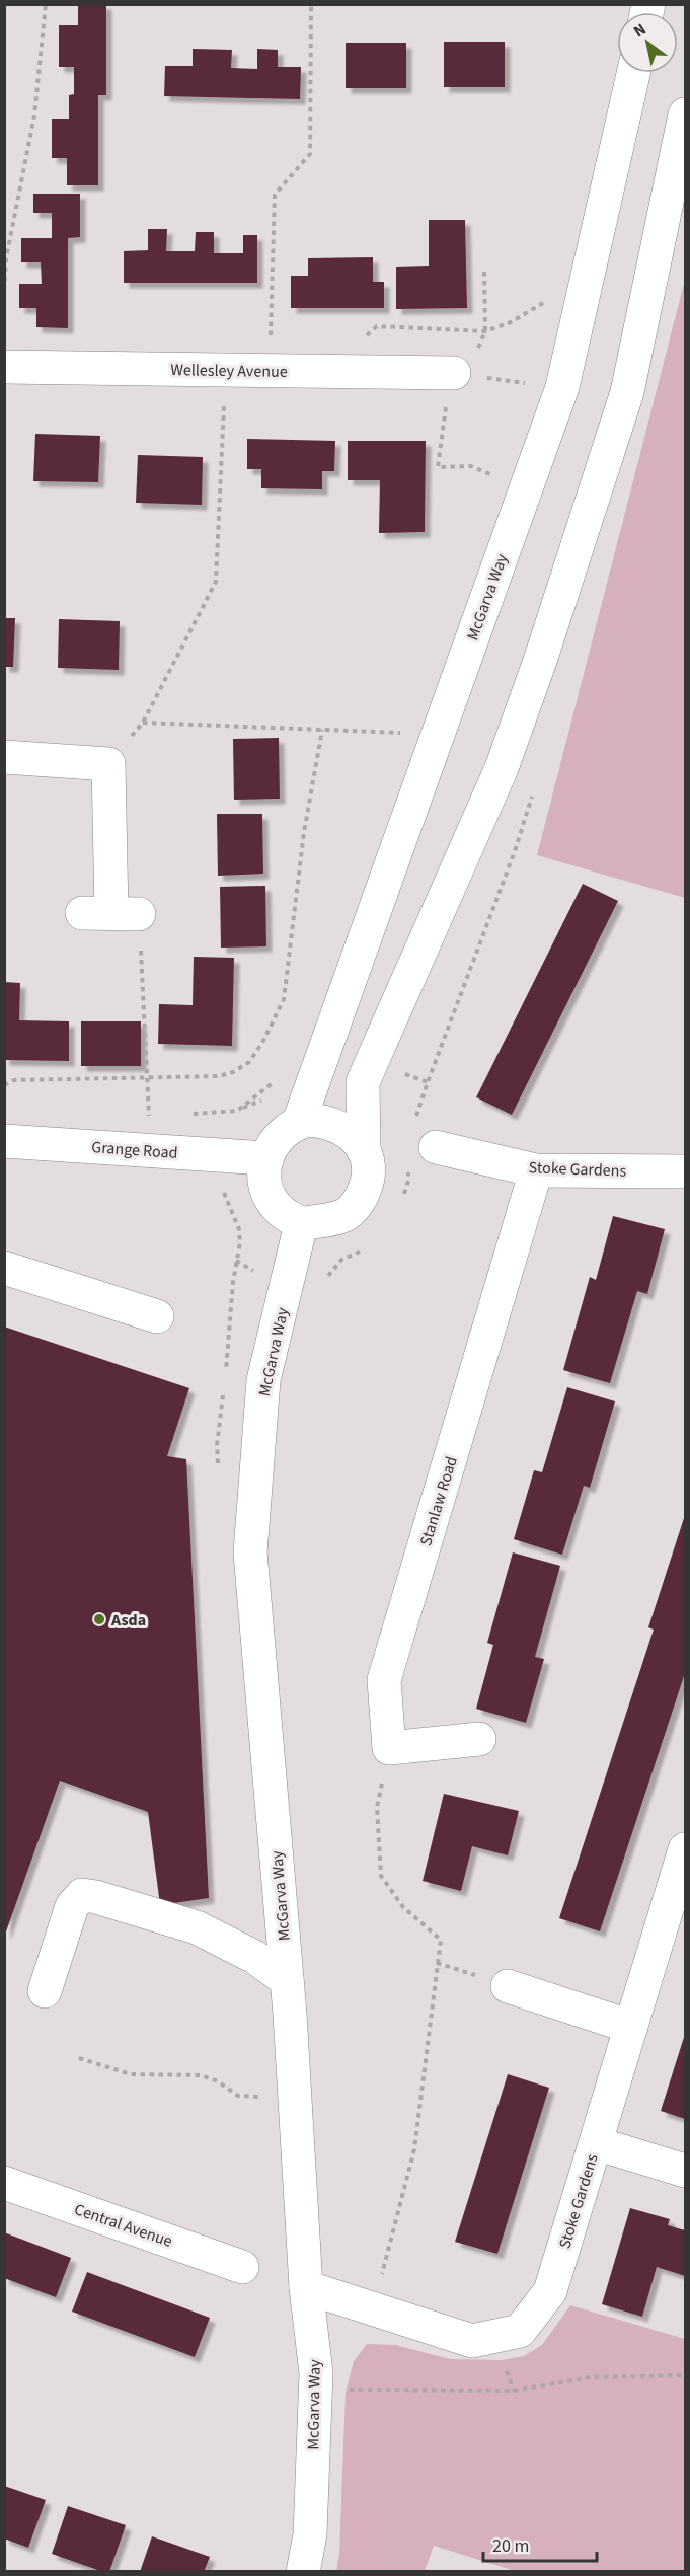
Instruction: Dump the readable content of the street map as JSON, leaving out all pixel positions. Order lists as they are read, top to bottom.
{
  "streets": {
    "street": [
      "Wellesley Avenue",
      "McGarva Way",
      "Grange Road",
      "Stoke Gardens",
      "Stanlaw Road",
      "Central Avenue"
    ]
  },
  "crossings": [
    ["McGarva Way", "Grange Road"],
    ["McGarva Way", "Stoke Gardens"],
    ["Stoke Gardens", "Stanlaw Road"]
  ],
  "places": ["Asda"],
  "scale_bar": "20 m",
  "north": "top left"
}
